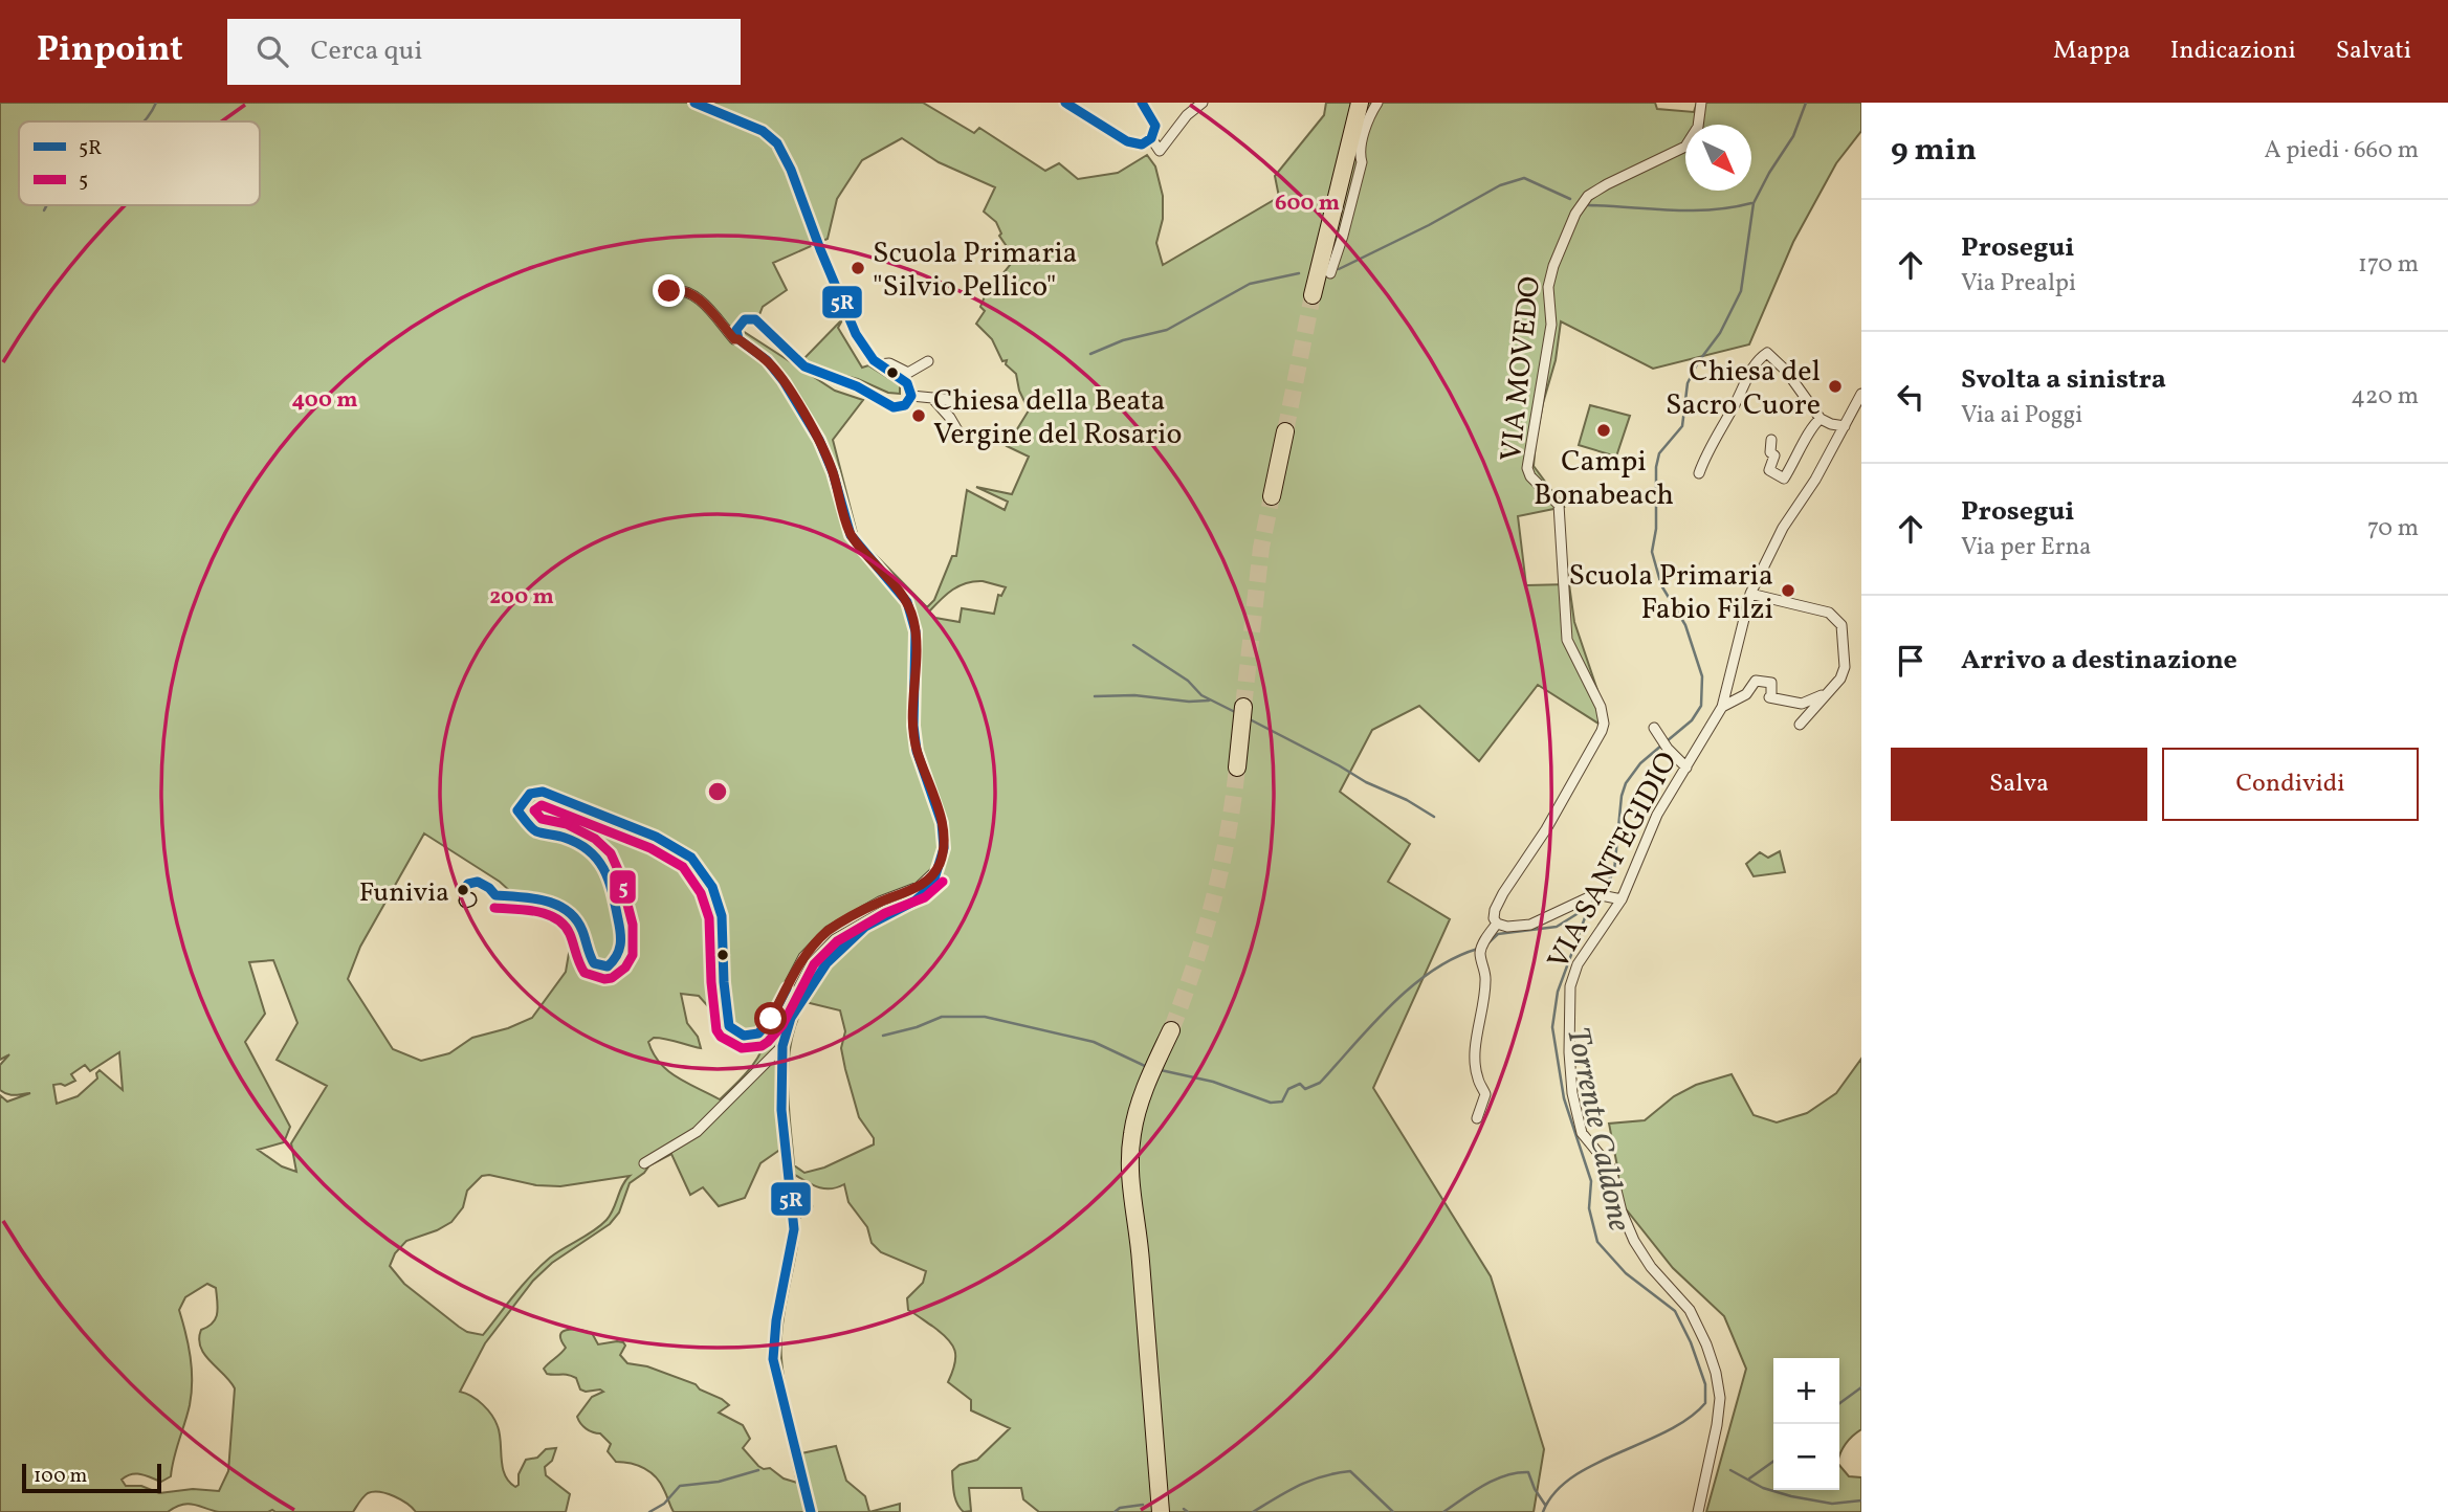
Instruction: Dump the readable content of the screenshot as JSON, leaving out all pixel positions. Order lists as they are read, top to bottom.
{
  "streets": {
    "street": ["VIA MOVEDO", "VIA SANT'EGIDIO"]
  },
  "water": ["Torrente Caldone"],
  "places": [
    "Scuola Primaria \"Silvio Pellico\"",
    "Chiesa del Sacro Cuore",
    "Chiesa della Beata Vergine del Rosario",
    "Campi Bonabeach",
    "Scuola Primaria Fabio Filzi",
    "Funivia"
  ],
  "lines": ["transit line 5R", "transit line 5"],
  "legend": ["5R", "5"],
  "scale_bar": "100 m",
  "north": "bottom right",
  "page": {
    "header": "Pinpoint",
    "search": "Cerca qui",
    "nav": ["Mappa", "Indicazioni", "Salvati"],
    "heading": ["9 min", "A piedi · 660 m"],
    "list": [
      ["Prosegui", "Via Prealpi", "170 m"],
      ["Svolta a sinistra", "Via ai Poggi", "420 m"],
      ["Prosegui", "Via per Erna", "70 m"],
      "Arrivo a destinazione"
    ],
    "buttons": ["Salva", "Condividi"],
    "map_buttons": ["+", "−"],
    "scale": "100 m"
  },
  "rings": ["600 m", "400 m", "200 m"]
}
